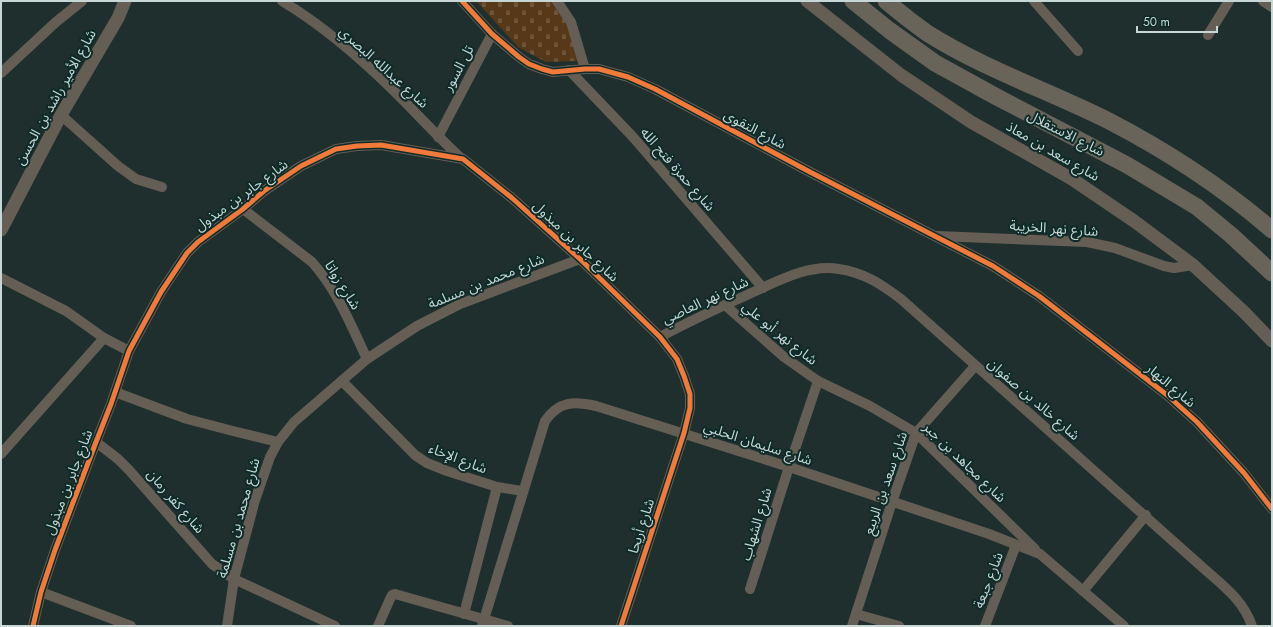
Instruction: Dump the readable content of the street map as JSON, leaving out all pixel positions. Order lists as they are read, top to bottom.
{
  "streets": {
    "highway": ["شارع الاستقلال"],
    "street": [
      "شارع عبدالله البصري",
      "تل السور",
      "شارع الأمير راشد بن الحسن",
      "شارع التقوى",
      "شارع سعد بن معاذ",
      "شارع حمزة فتح الله",
      "شارع جابر بن مبذول",
      "شارع نهر الخريبة",
      "شارع محمد بن مسلمة",
      "شارع زواتا",
      "شارع نهر العاصي",
      "شارع نهر أبو علي",
      "شارع النهار",
      "شارع خالد بن صفوان",
      "شارع سليمان الحلبي",
      "شارع الإخاء",
      "شارع مجاهد بن جبر",
      "شارع سعد بن الربيع",
      "شارع كفر رمان",
      "شارع الشهاب",
      "شارع أريحا",
      "شارع جبعة"
    ]
  },
  "crossings": [
    ["شارع عبدالله البصري", "تل السور"],
    ["شارع عبدالله البصري", "شارع جابر بن مبذول"],
    ["تل السور", "شارع التقوى"],
    ["شارع التقوى", "شارع حمزة فتح الله"],
    ["شارع التقوى", "شارع نهر الخريبة"],
    ["شارع التقوى", "شارع النهار"],
    ["شارع سعد بن معاذ", "شارع نهر الخريبة"],
    ["شارع حمزة فتح الله", "شارع نهر العاصي"],
    ["شارع حمزة فتح الله", "شارع خالد بن صفوان"],
    ["شارع جابر بن مبذول", "شارع محمد بن مسلمة"],
    ["شارع جابر بن مبذول", "شارع زواتا"],
    ["شارع جابر بن مبذول", "شارع نهر العاصي"],
    ["شارع جابر بن مبذول", "شارع سليمان الحلبي"],
    ["شارع جابر بن مبذول", "شارع كفر رمان"],
    ["شارع جابر بن مبذول", "شارع أريحا"],
    ["شارع محمد بن مسلمة", "شارع زواتا"],
    ["شارع محمد بن مسلمة", "شارع الإخاء"],
    ["شارع محمد بن مسلمة", "شارع كفر رمان"],
    ["شارع نهر العاصي", "شارع نهر أبو علي"],
    ["شارع نهر العاصي", "شارع خالد بن صفوان"],
    ["شارع نهر أبو علي", "شارع مجاهد بن جبر"],
    ["شارع نهر أبو علي", "شارع الشهاب"],
    ["شارع خالد بن صفوان", "شارع سعد بن الربيع"],
    ["شارع سليمان الحلبي", "شارع الإخاء"],
    ["شارع سليمان الحلبي", "شارع مجاهد بن جبر"],
    ["شارع سليمان الحلبي", "شارع سعد بن الربيع"],
    ["شارع سليمان الحلبي", "شارع الشهاب"],
    ["شارع سليمان الحلبي", "شارع أريحا"],
    ["شارع سليمان الحلبي", "شارع جبعة"],
    ["شارع مجاهد بن جبر", "شارع سعد بن الربيع"],
    ["شارع مجاهد بن جبر", "شارع الشهاب"]
  ],
  "scale_bar": "50 m"
}
